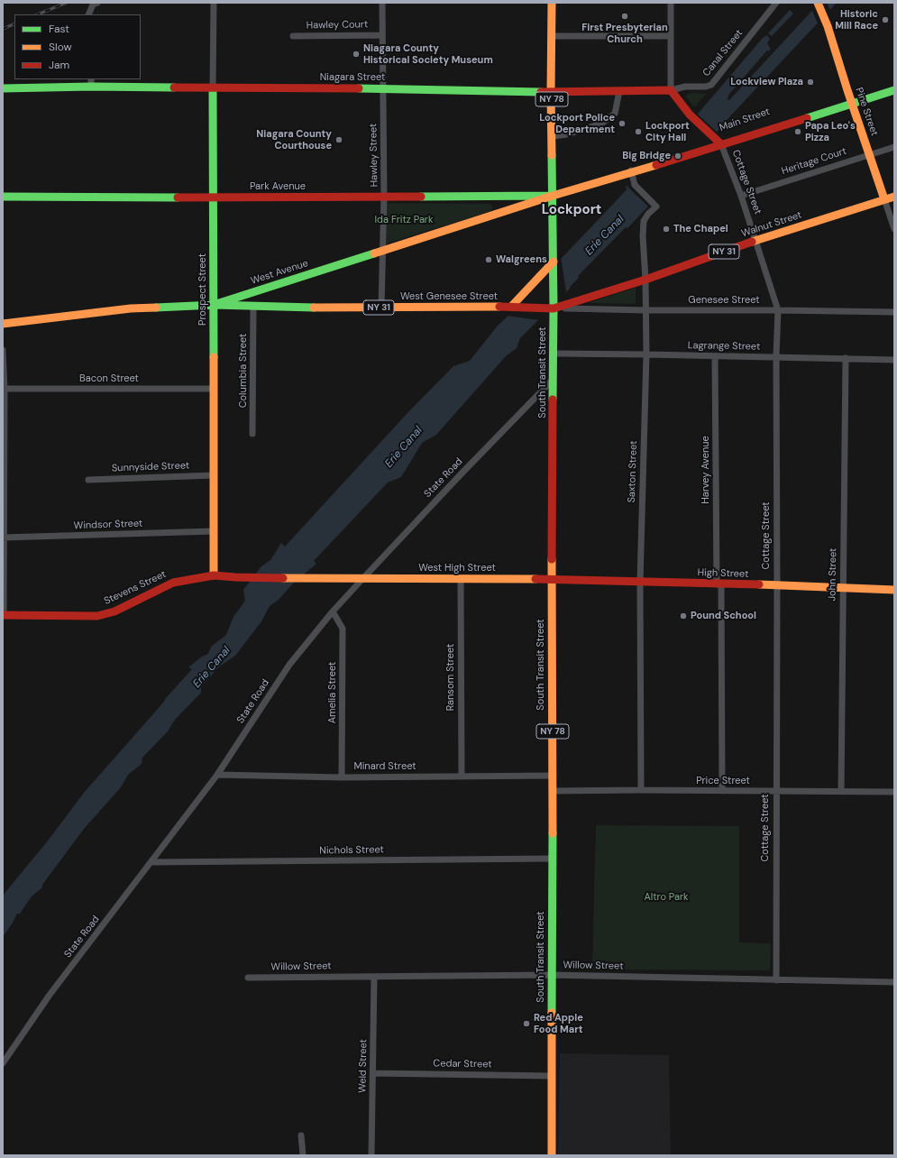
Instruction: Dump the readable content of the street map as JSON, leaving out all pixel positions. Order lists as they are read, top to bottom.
{
  "streets": {
    "main road": [
      "Niagara Street",
      "NY 78",
      "Pine Street",
      "Main Street",
      "Cottage Street",
      "Park Avenue",
      "Walnut Street",
      "NY 31",
      "West Avenue",
      "Prospect Street",
      "West Genesee Street",
      "South Transit Street",
      "West High Street",
      "High Street",
      "Stevens Street"
    ],
    "street": [
      "Hawley Court",
      "Canal Street",
      "Hawley Street",
      "Heritage Court",
      "Genesee Street",
      "Lagrange Street",
      "Columbia Street",
      "Bacon Street",
      "Sunnyside Street",
      "Harvey Avenue",
      "Saxton Street",
      "State Road",
      "Windsor Street",
      "John Street",
      "Ransom Street",
      "Amelia Street",
      "Minard Street",
      "Price Street",
      "Nichols Street",
      "Willow Street",
      "Cedar Street",
      "Weld Street"
    ]
  },
  "crossings": [
    ["Hawley Court", "Hawley Street"],
    ["Canal Street", "Niagara Street"],
    ["Canal Street", "Cottage Street"],
    ["Niagara Street", "NY 78"],
    ["Niagara Street", "Hawley Street"],
    ["Niagara Street", "Cottage Street"],
    ["Niagara Street", "Prospect Street"],
    ["NY 78", "Main Street"],
    ["NY 78", "Park Avenue"],
    ["NY 78", "West Avenue"],
    ["NY 78", "South Transit Street"],
    ["Pine Street", "Main Street"],
    ["Pine Street", "Heritage Court"],
    ["Pine Street", "Walnut Street"],
    ["Main Street", "Cottage Street"],
    ["Main Street", "Park Avenue"],
    ["Main Street", "West Avenue"],
    ["Main Street", "South Transit Street"],
    ["Main Street", "Saxton Street"],
    ["Hawley Street", "Park Avenue"],
    ["Hawley Street", "West Avenue"],
    ["Hawley Street", "West Genesee Street"],
    ["Heritage Court", "Cottage Street"],
    ["Cottage Street", "Walnut Street"],
    ["Cottage Street", "Genesee Street"],
    ["Cottage Street", "Lagrange Street"],
    ["Cottage Street", "High Street"],
    ["Cottage Street", "Price Street"],
    ["Cottage Street", "Willow Street"],
    ["Park Avenue", "West Avenue"],
    ["Park Avenue", "Prospect Street"],
    ["Park Avenue", "South Transit Street"],
    ["Walnut Street", "West Genesee Street"],
    ["Walnut Street", "Genesee Street"],
    ["Walnut Street", "South Transit Street"],
    ["Walnut Street", "Saxton Street"],
    ["West Avenue", "Prospect Street"],
    ["West Avenue", "West Genesee Street"],
    ["West Avenue", "South Transit Street"],
    ["Prospect Street", "West Genesee Street"],
    ["Prospect Street", "Bacon Street"],
    ["Prospect Street", "Sunnyside Street"],
    ["Prospect Street", "Windsor Street"],
    ["Prospect Street", "Stevens Street"],
    ["West Genesee Street", "Genesee Street"],
    ["West Genesee Street", "Columbia Street"],
    ["West Genesee Street", "South Transit Street"],
    ["Genesee Street", "South Transit Street"],
    ["Genesee Street", "Saxton Street"],
    ["Lagrange Street", "South Transit Street"],
    ["Lagrange Street", "Harvey Avenue"],
    ["Lagrange Street", "Saxton Street"],
    ["Lagrange Street", "John Street"],
    ["South Transit Street", "State Road"],
    ["South Transit Street", "West High Street"],
    ["South Transit Street", "High Street"],
    ["South Transit Street", "Minard Street"],
    ["South Transit Street", "Price Street"],
    ["South Transit Street", "Nichols Street"],
    ["South Transit Street", "Willow Street"],
    ["South Transit Street", "Cedar Street"],
    ["Harvey Avenue", "High Street"],
    ["Harvey Avenue", "Price Street"],
    ["Saxton Street", "High Street"],
    ["Saxton Street", "Price Street"],
    ["State Road", "West High Street"],
    ["State Road", "Stevens Street"],
    ["State Road", "Amelia Street"],
    ["State Road", "Minard Street"],
    ["State Road", "Nichols Street"],
    ["West High Street", "High Street"],
    ["West High Street", "Stevens Street"],
    ["West High Street", "Ransom Street"],
    ["High Street", "John Street"],
    ["John Street", "Price Street"],
    ["Ransom Street", "Minard Street"],
    ["Amelia Street", "Minard Street"],
    ["Willow Street", "Weld Street"],
    ["Cedar Street", "Weld Street"]
  ],
  "districts": ["Lockport"],
  "water": ["Erie Canal"],
  "parks": ["Ida Fritz Park", "Altro Park"],
  "places": [
    "First Presbyterian Church",
    "Historic Mill Race",
    "Niagara County Historical Society Museum",
    "Lockview Plaza",
    "Lockport Police Department",
    "Lockport City Hall",
    "Papa Leo's Pizza",
    "Niagara County Courthouse",
    "Big Bridge",
    "The Chapel",
    "Walgreens",
    "Pound School",
    "Red Apple Food Mart"
  ],
  "legend": ["Fast", "Slow", "Jam"]
}
